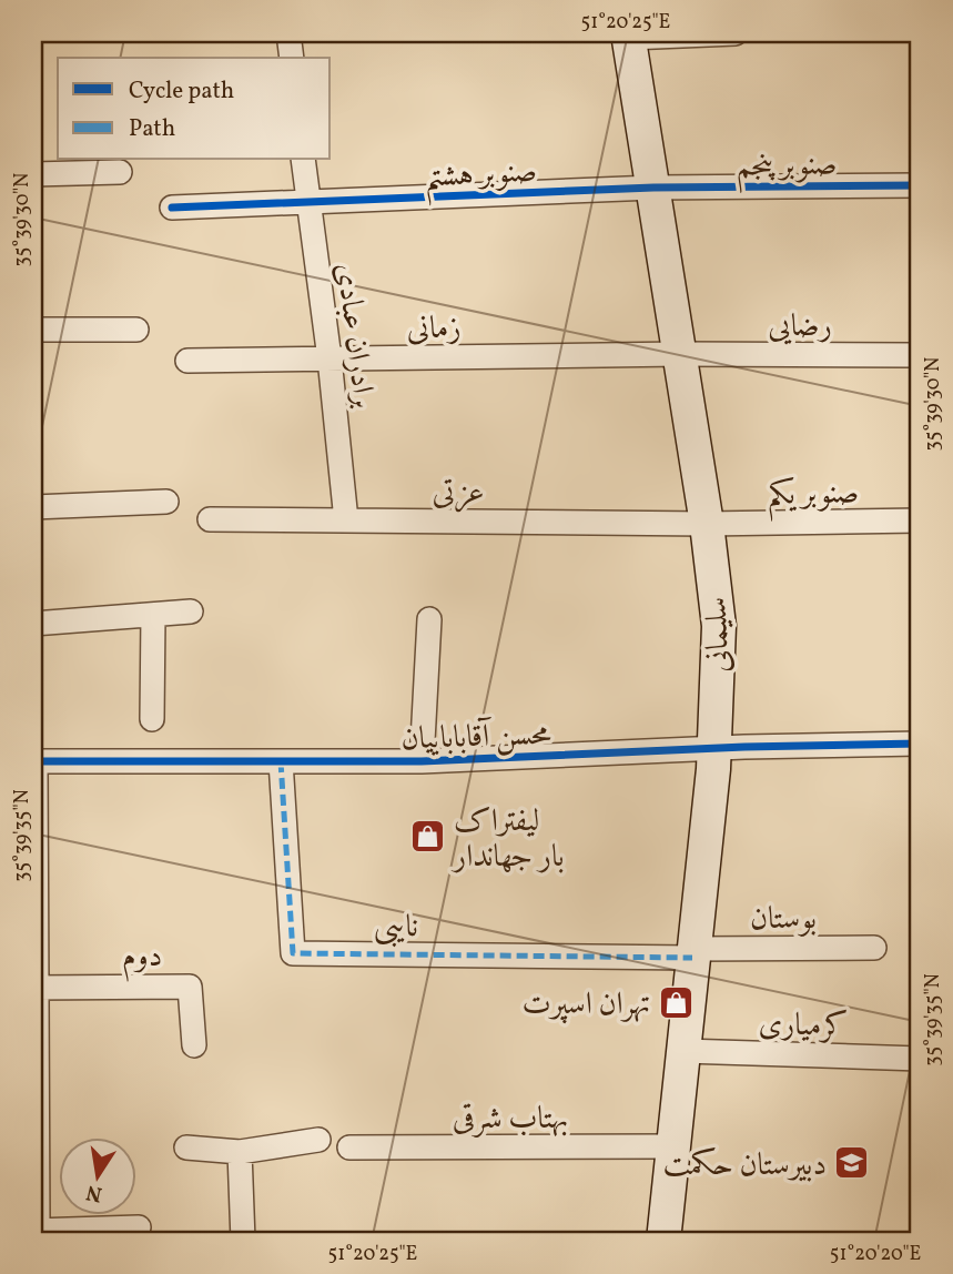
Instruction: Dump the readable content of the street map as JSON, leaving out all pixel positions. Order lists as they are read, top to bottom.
{
  "streets": {
    "main road": ["سلیمانی"],
    "street": [
      "صنوبر پنجم",
      "صنوبر هشتم",
      "رضایی",
      "زمانی",
      "برادران عبادی",
      "عزتی",
      "صنوبر یکم",
      "محسن آقاباباییان",
      "بوستان",
      "نایبی",
      "دوم",
      "کرمیاری",
      "بهتاب شرقی"
    ]
  },
  "crossings": [
    ["صنوبر پنجم", "صنوبر هشتم"],
    ["صنوبر پنجم", "سلیمانی"],
    ["صنوبر هشتم", "برادران عبادی"],
    ["صنوبر هشتم", "سلیمانی"],
    ["رضایی", "زمانی"],
    ["رضایی", "سلیمانی"],
    ["زمانی", "برادران عبادی"],
    ["زمانی", "سلیمانی"],
    ["برادران عبادی", "عزتی"],
    ["عزتی", "صنوبر یکم"],
    ["عزتی", "سلیمانی"],
    ["صنوبر یکم", "سلیمانی"],
    ["سلیمانی", "محسن آقاباباییان"],
    ["سلیمانی", "بوستان"],
    ["سلیمانی", "نایبی"],
    ["سلیمانی", "کرمیاری"],
    ["سلیمانی", "بهتاب شرقی"],
    ["محسن آقاباباییان", "نایبی"],
    ["بوستان", "نایبی"]
  ],
  "places": {
    "shop": ["لیفتراک بار جهاندار", "تهران اسپرت"],
    "school or university": ["دبیرستان حکمت"]
  },
  "legend": ["Cycle path", "Path"],
  "north": "bottom",
  "coordinates": [
    "51°20'25\"E",
    "35°39'30\"N",
    "35°39'35\"N",
    "51°20'20\"E"
  ]
}
